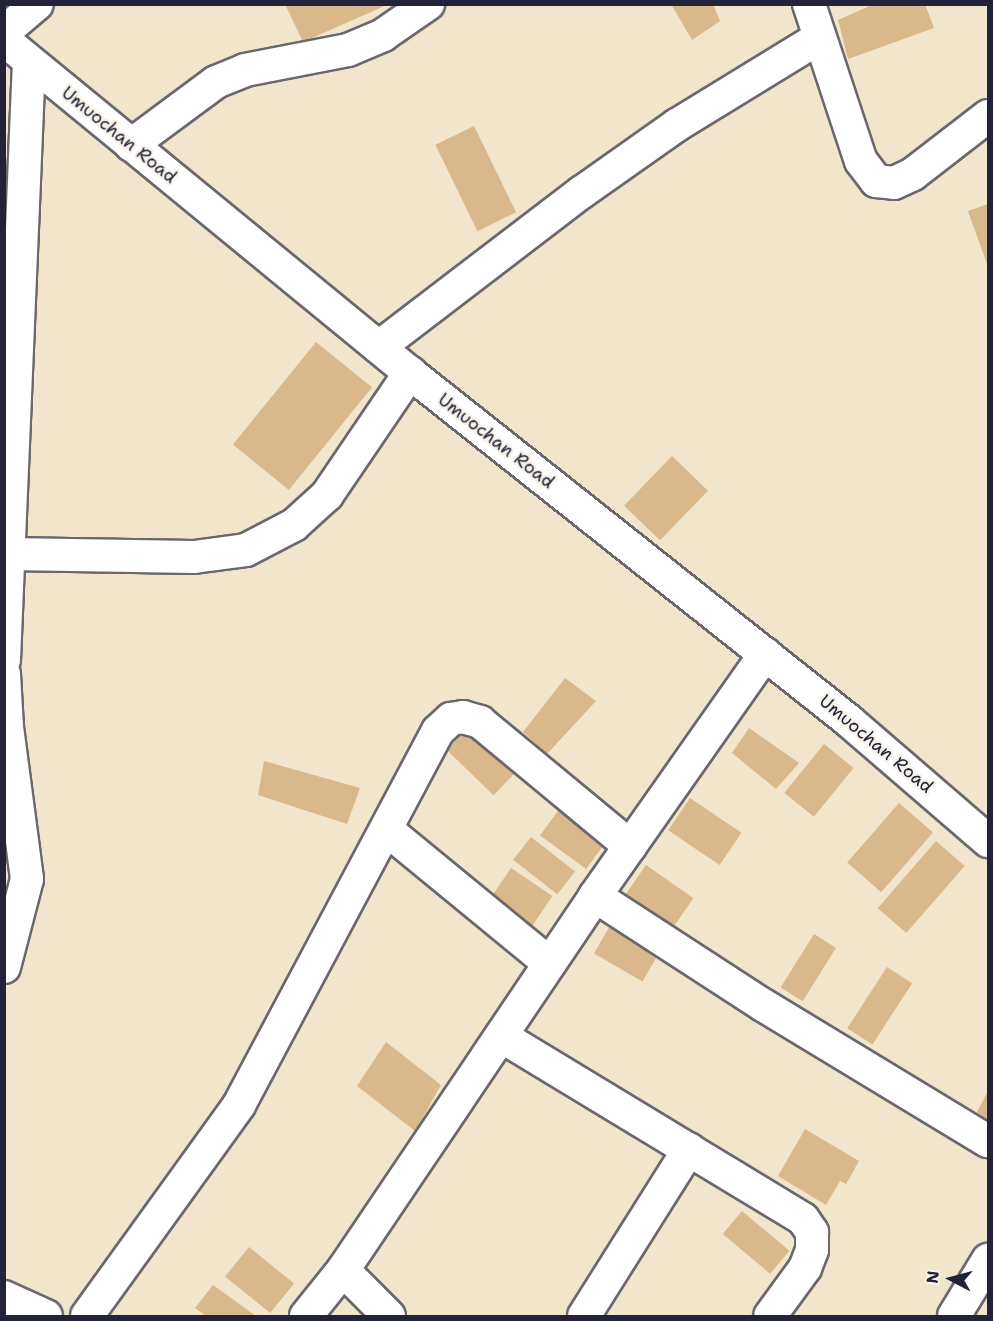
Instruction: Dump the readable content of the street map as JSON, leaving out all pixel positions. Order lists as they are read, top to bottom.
{
  "streets": {
    "street": ["Umuochan Road"]
  },
  "north": "left"
}
